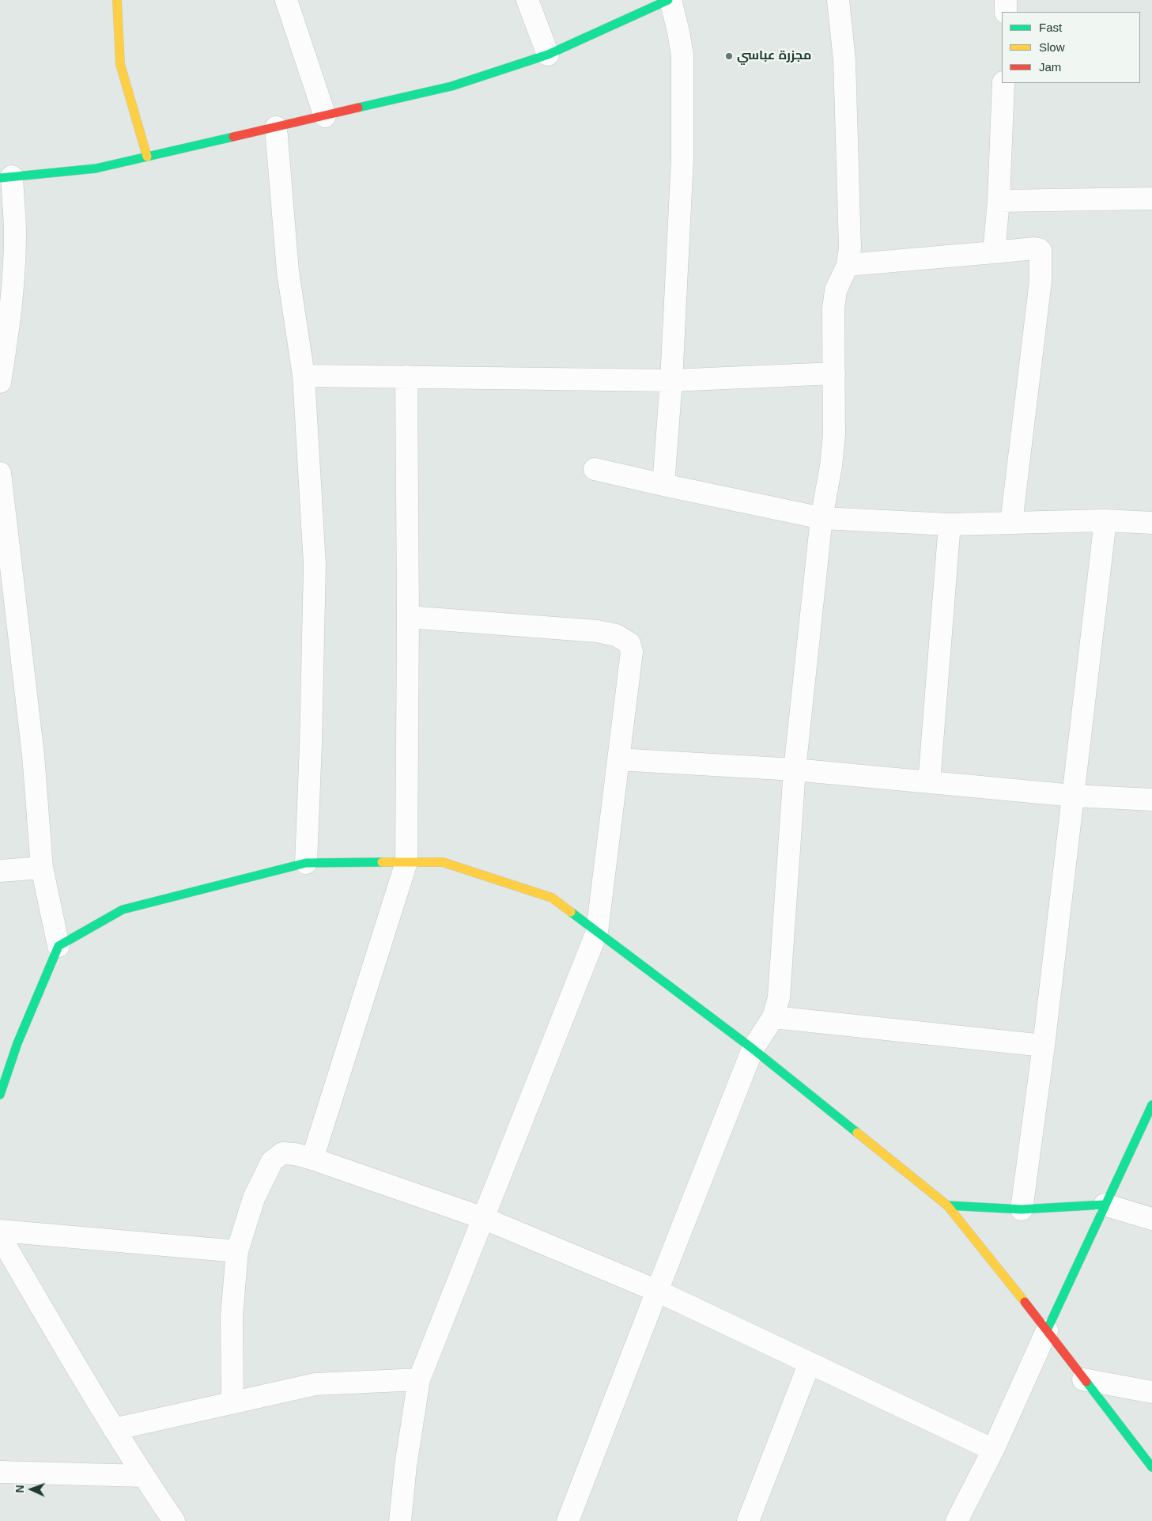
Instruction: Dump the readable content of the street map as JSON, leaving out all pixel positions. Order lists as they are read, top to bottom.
{
  "places": ["مجزرة عباسي"],
  "legend": ["Fast", "Slow", "Jam"],
  "north": "left"
}
